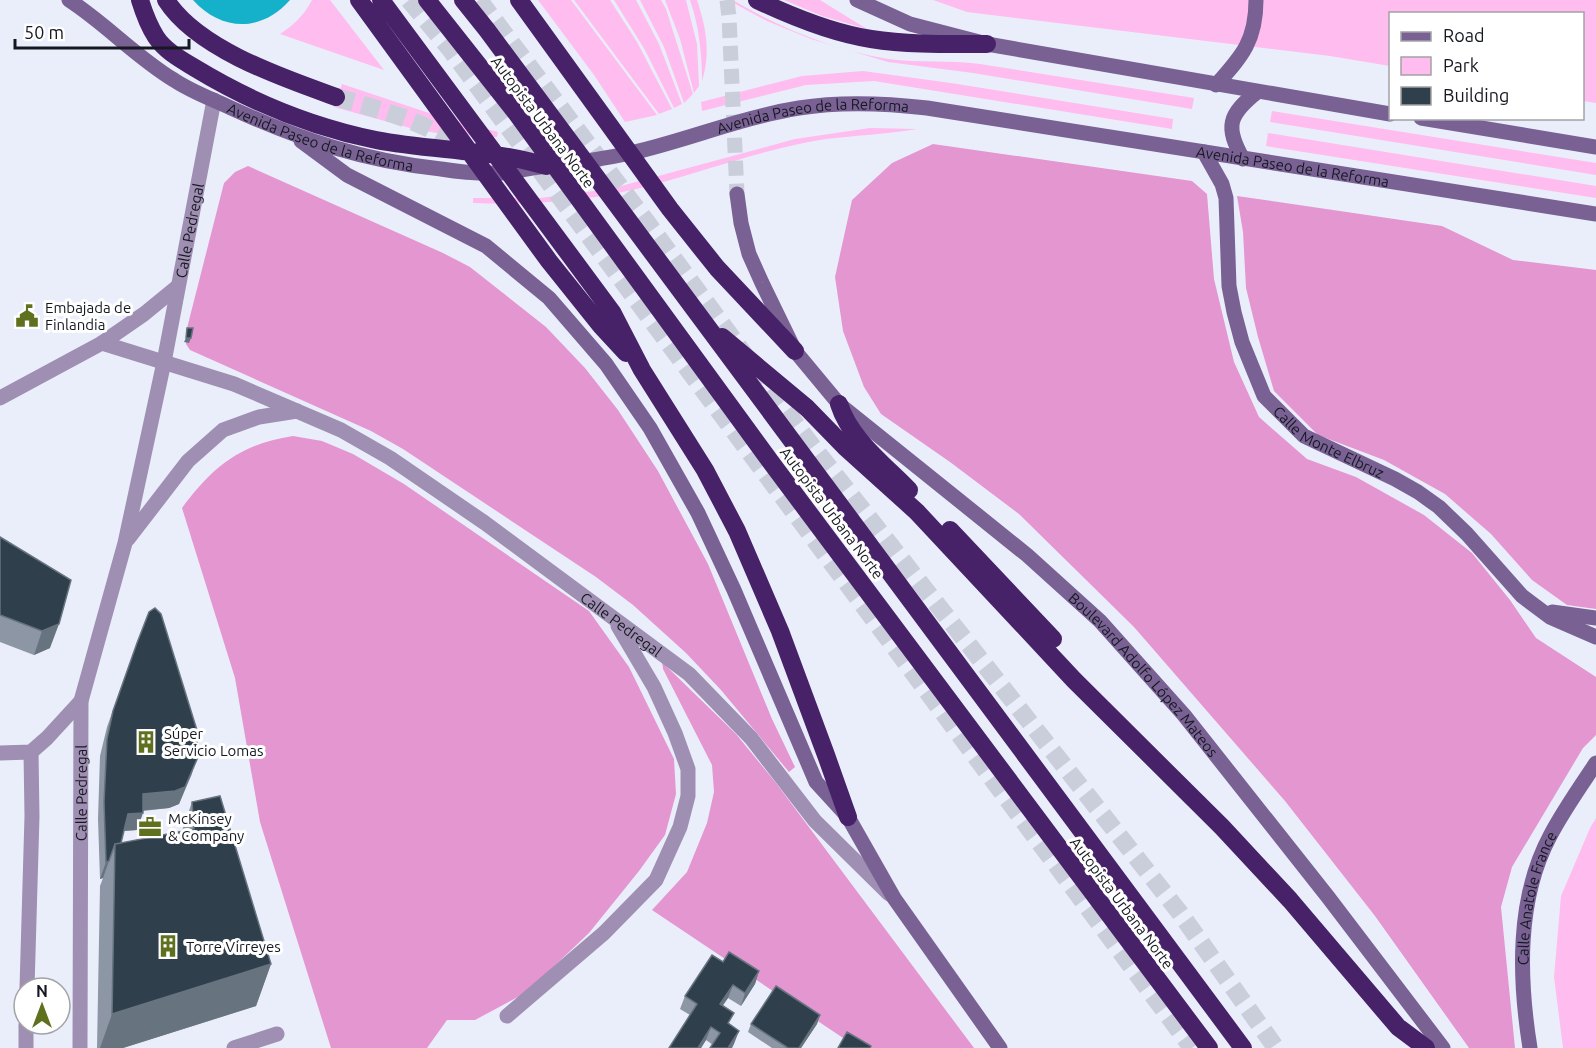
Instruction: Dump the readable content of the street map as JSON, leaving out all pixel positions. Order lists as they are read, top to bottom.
{
  "streets": {
    "highway": ["Autopista Urbana Norte"],
    "main road": [
      "Avenida Paseo de la Reforma",
      "Calle Monte Elbruz",
      "Boulevard Adolfo López Mateos",
      "Calle Anatole France"
    ],
    "street": ["Calle Pedregal"]
  },
  "crossings": [
    ["Avenida Paseo de la Reforma", "Calle Pedregal"],
    ["Avenida Paseo de la Reforma", "Calle Monte Elbruz"]
  ],
  "places": {
    "public building": ["Embajada de Finlandia"],
    "building": ["Súper Servicio Lomas", "Torre Virreyes"],
    "office": ["McKinsey & Company"]
  },
  "legend": ["Road", "Park", "Building"],
  "scale_bar": "50 m",
  "north": "top"
}
